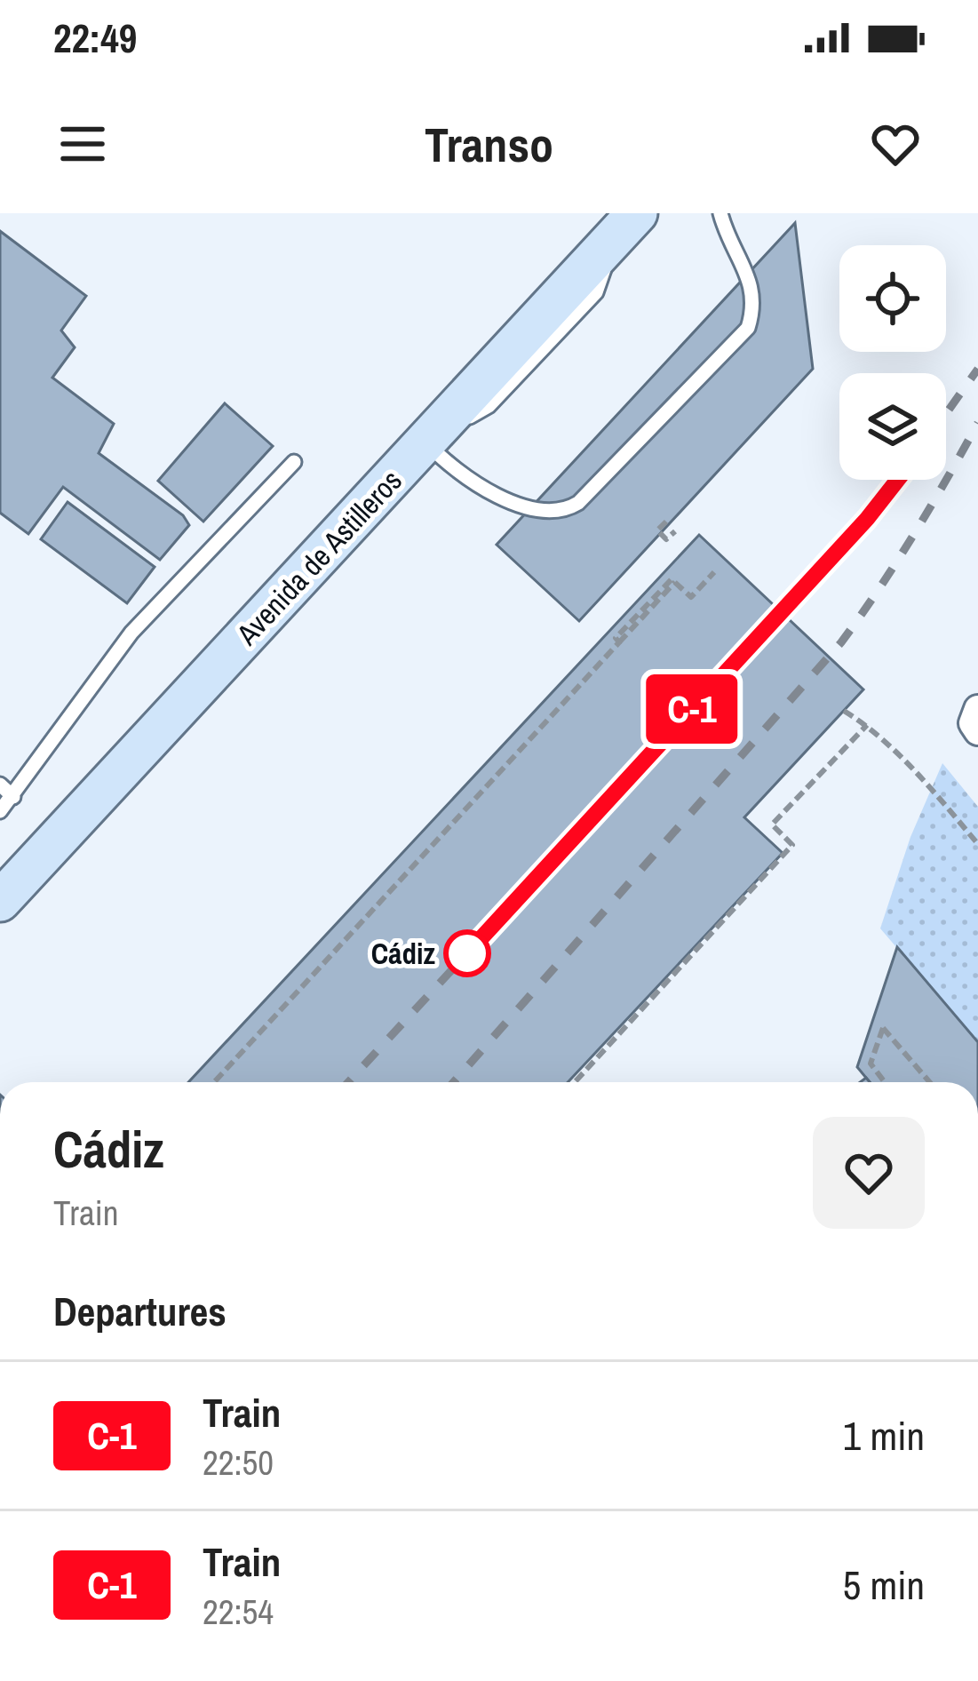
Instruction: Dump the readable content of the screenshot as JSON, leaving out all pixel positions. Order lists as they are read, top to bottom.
{
  "streets": {
    "main road": ["Avenida de Astilleros"]
  },
  "places": ["Cádiz"],
  "page": {
    "status": "22:49",
    "header": "Transo",
    "on_map": "C-1",
    "heading": [
      ["Cádiz", "Train"],
      "Departures"
    ],
    "list": [
      {
        "mark": "C-1",
        "name": "Train",
        "note": "22:50",
        "value": "1 min"
      },
      {
        "mark": "C-1",
        "name": "Train",
        "note": "22:54",
        "value": "5 min"
      }
    ]
  }
}
